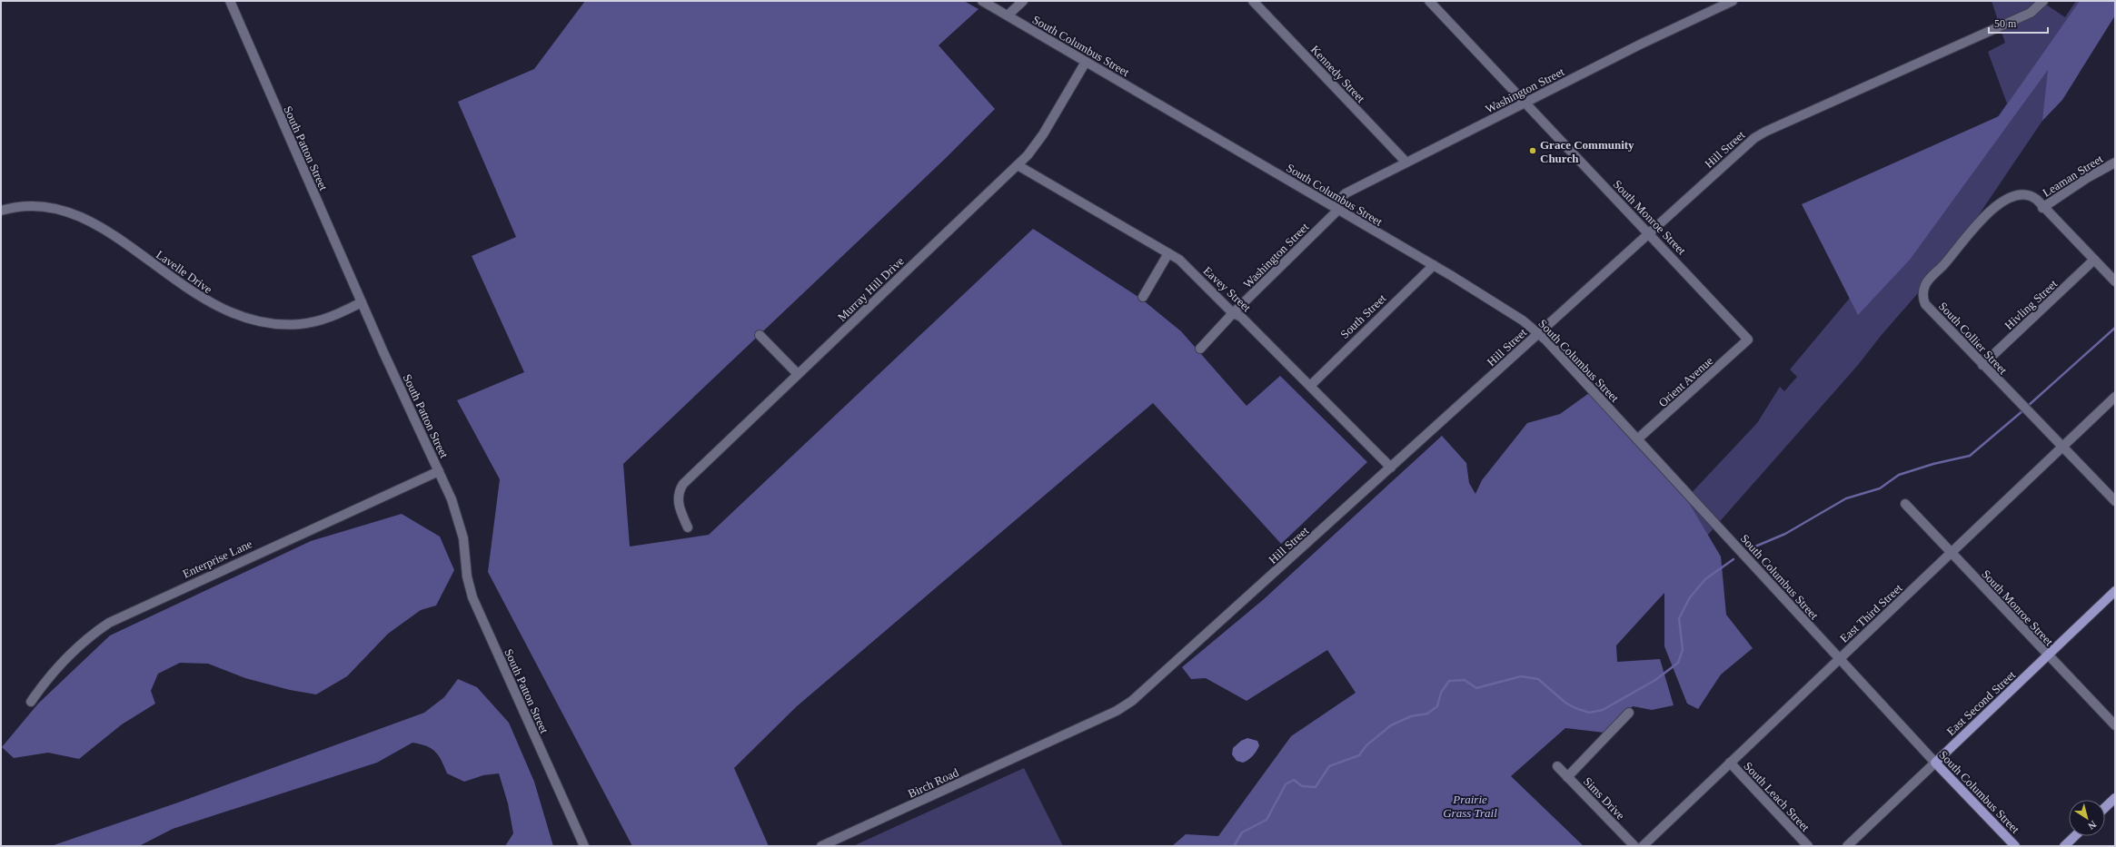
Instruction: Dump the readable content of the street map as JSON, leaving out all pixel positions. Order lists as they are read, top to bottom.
{
  "streets": {
    "main road": ["South Columbus Street", "East Second Street"],
    "street": [
      "Kennedy Street",
      "Washington Street",
      "South Patton Street",
      "Hill Street",
      "Leaman Street",
      "South Monroe Street",
      "Lavelle Drive",
      "Murray Hill Drive",
      "Eavey Street",
      "Hivling Street",
      "South Street",
      "South Collier Street",
      "Orient Avenue",
      "Enterprise Lane",
      "East Third Street",
      "Birch Road",
      "South Leach Street",
      "Sims Drive"
    ]
  },
  "crossings": [
    ["South Columbus Street", "Washington Street"],
    ["South Columbus Street", "Hill Street"],
    ["South Columbus Street", "Murray Hill Drive"],
    ["South Columbus Street", "South Street"],
    ["South Columbus Street", "Orient Avenue"],
    ["South Columbus Street", "East Third Street"],
    ["South Columbus Street", "East Second Street"],
    ["Kennedy Street", "Washington Street"],
    ["Washington Street", "South Monroe Street"],
    ["Washington Street", "Eavey Street"],
    ["South Patton Street", "Lavelle Drive"],
    ["South Patton Street", "Enterprise Lane"],
    ["Hill Street", "South Monroe Street"],
    ["Hill Street", "Eavey Street"],
    ["Hill Street", "Birch Road"],
    ["Leaman Street", "South Collier Street"],
    ["South Monroe Street", "Orient Avenue"],
    ["South Monroe Street", "East Third Street"],
    ["South Monroe Street", "East Second Street"],
    ["Murray Hill Drive", "Eavey Street"],
    ["Eavey Street", "South Street"],
    ["Hivling Street", "South Collier Street"],
    ["South Collier Street", "East Third Street"],
    ["East Third Street", "South Leach Street"]
  ],
  "parks": ["Prairie Grass Trail"],
  "places": ["Grace Community Church"],
  "scale_bar": "50 m",
  "north": "bottom right"
}
